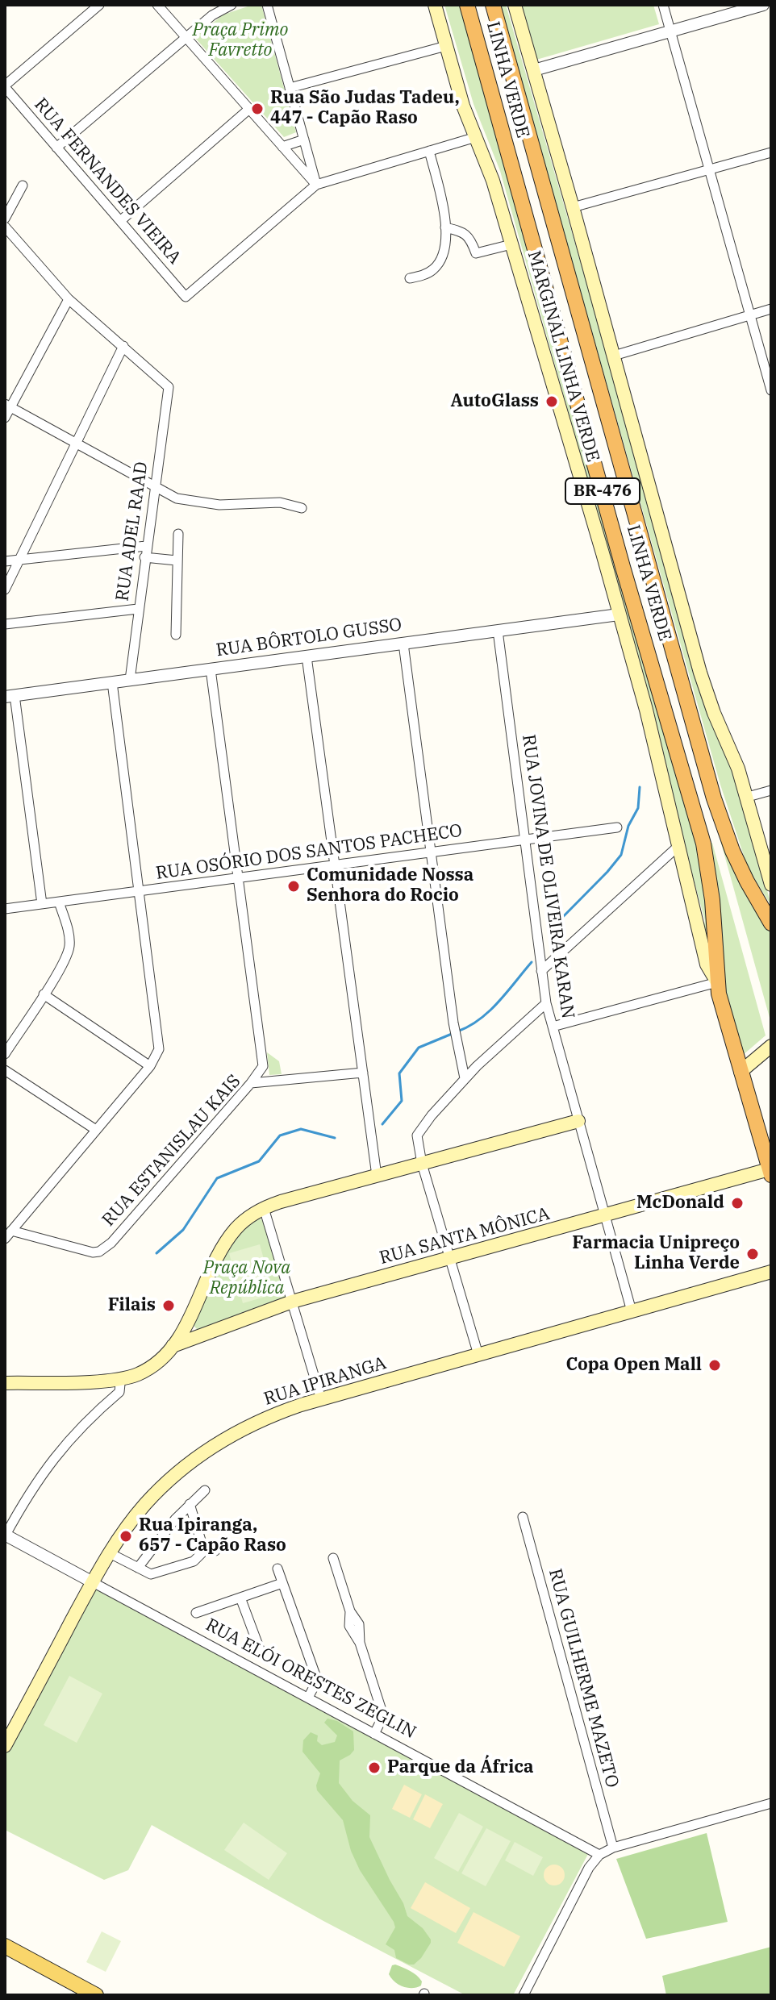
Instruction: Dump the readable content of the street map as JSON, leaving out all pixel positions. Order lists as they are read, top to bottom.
{
  "streets": {
    "highway": ["LINHA VERDE", "BR-476"],
    "main road": ["MARGINAL LINHA VERDE", "RUA SANTA MÔNICA", "RUA IPIRANGA"],
    "street": [
      "RUA FERNANDES VIEIRA",
      "RUA ADEL RAAD",
      "RUA BÔRTOLO GUSSO",
      "RUA OSÓRIO DOS SANTOS PACHECO",
      "RUA JOVINA DE OLIVEIRA KARAN",
      "RUA ESTANISLAU KAIS",
      "RUA GUILHERME MAZETO",
      "RUA ELÓI ORESTES ZEGLIN"
    ]
  },
  "crossings": [
    ["LINHA VERDE", "MARGINAL LINHA VERDE"],
    ["LINHA VERDE", "RUA SANTA MÔNICA"],
    ["MARGINAL LINHA VERDE", "RUA BÔRTOLO GUSSO"],
    ["RUA ADEL RAAD", "RUA BÔRTOLO GUSSO"],
    ["RUA BÔRTOLO GUSSO", "RUA JOVINA DE OLIVEIRA KARAN"],
    ["RUA OSÓRIO DOS SANTOS PACHECO", "RUA JOVINA DE OLIVEIRA KARAN"],
    ["RUA JOVINA DE OLIVEIRA KARAN", "RUA SANTA MÔNICA"],
    ["RUA JOVINA DE OLIVEIRA KARAN", "RUA IPIRANGA"],
    ["RUA IPIRANGA", "RUA ELÓI ORESTES ZEGLIN"]
  ],
  "parks": ["Praça Primo Favretto", "Praça Nova República"],
  "places": [
    "Rua São Judas Tadeu, 447 - Capão Raso",
    "AutoGlass",
    "Comunidade Nossa Senhora do Rocio",
    "McDonald",
    "Farmacia Unipreço Linha Verde",
    "Filais",
    "Copa Open Mall",
    "Rua Ipiranga, 657 - Capão Raso",
    "Parque da África"
  ]
}
